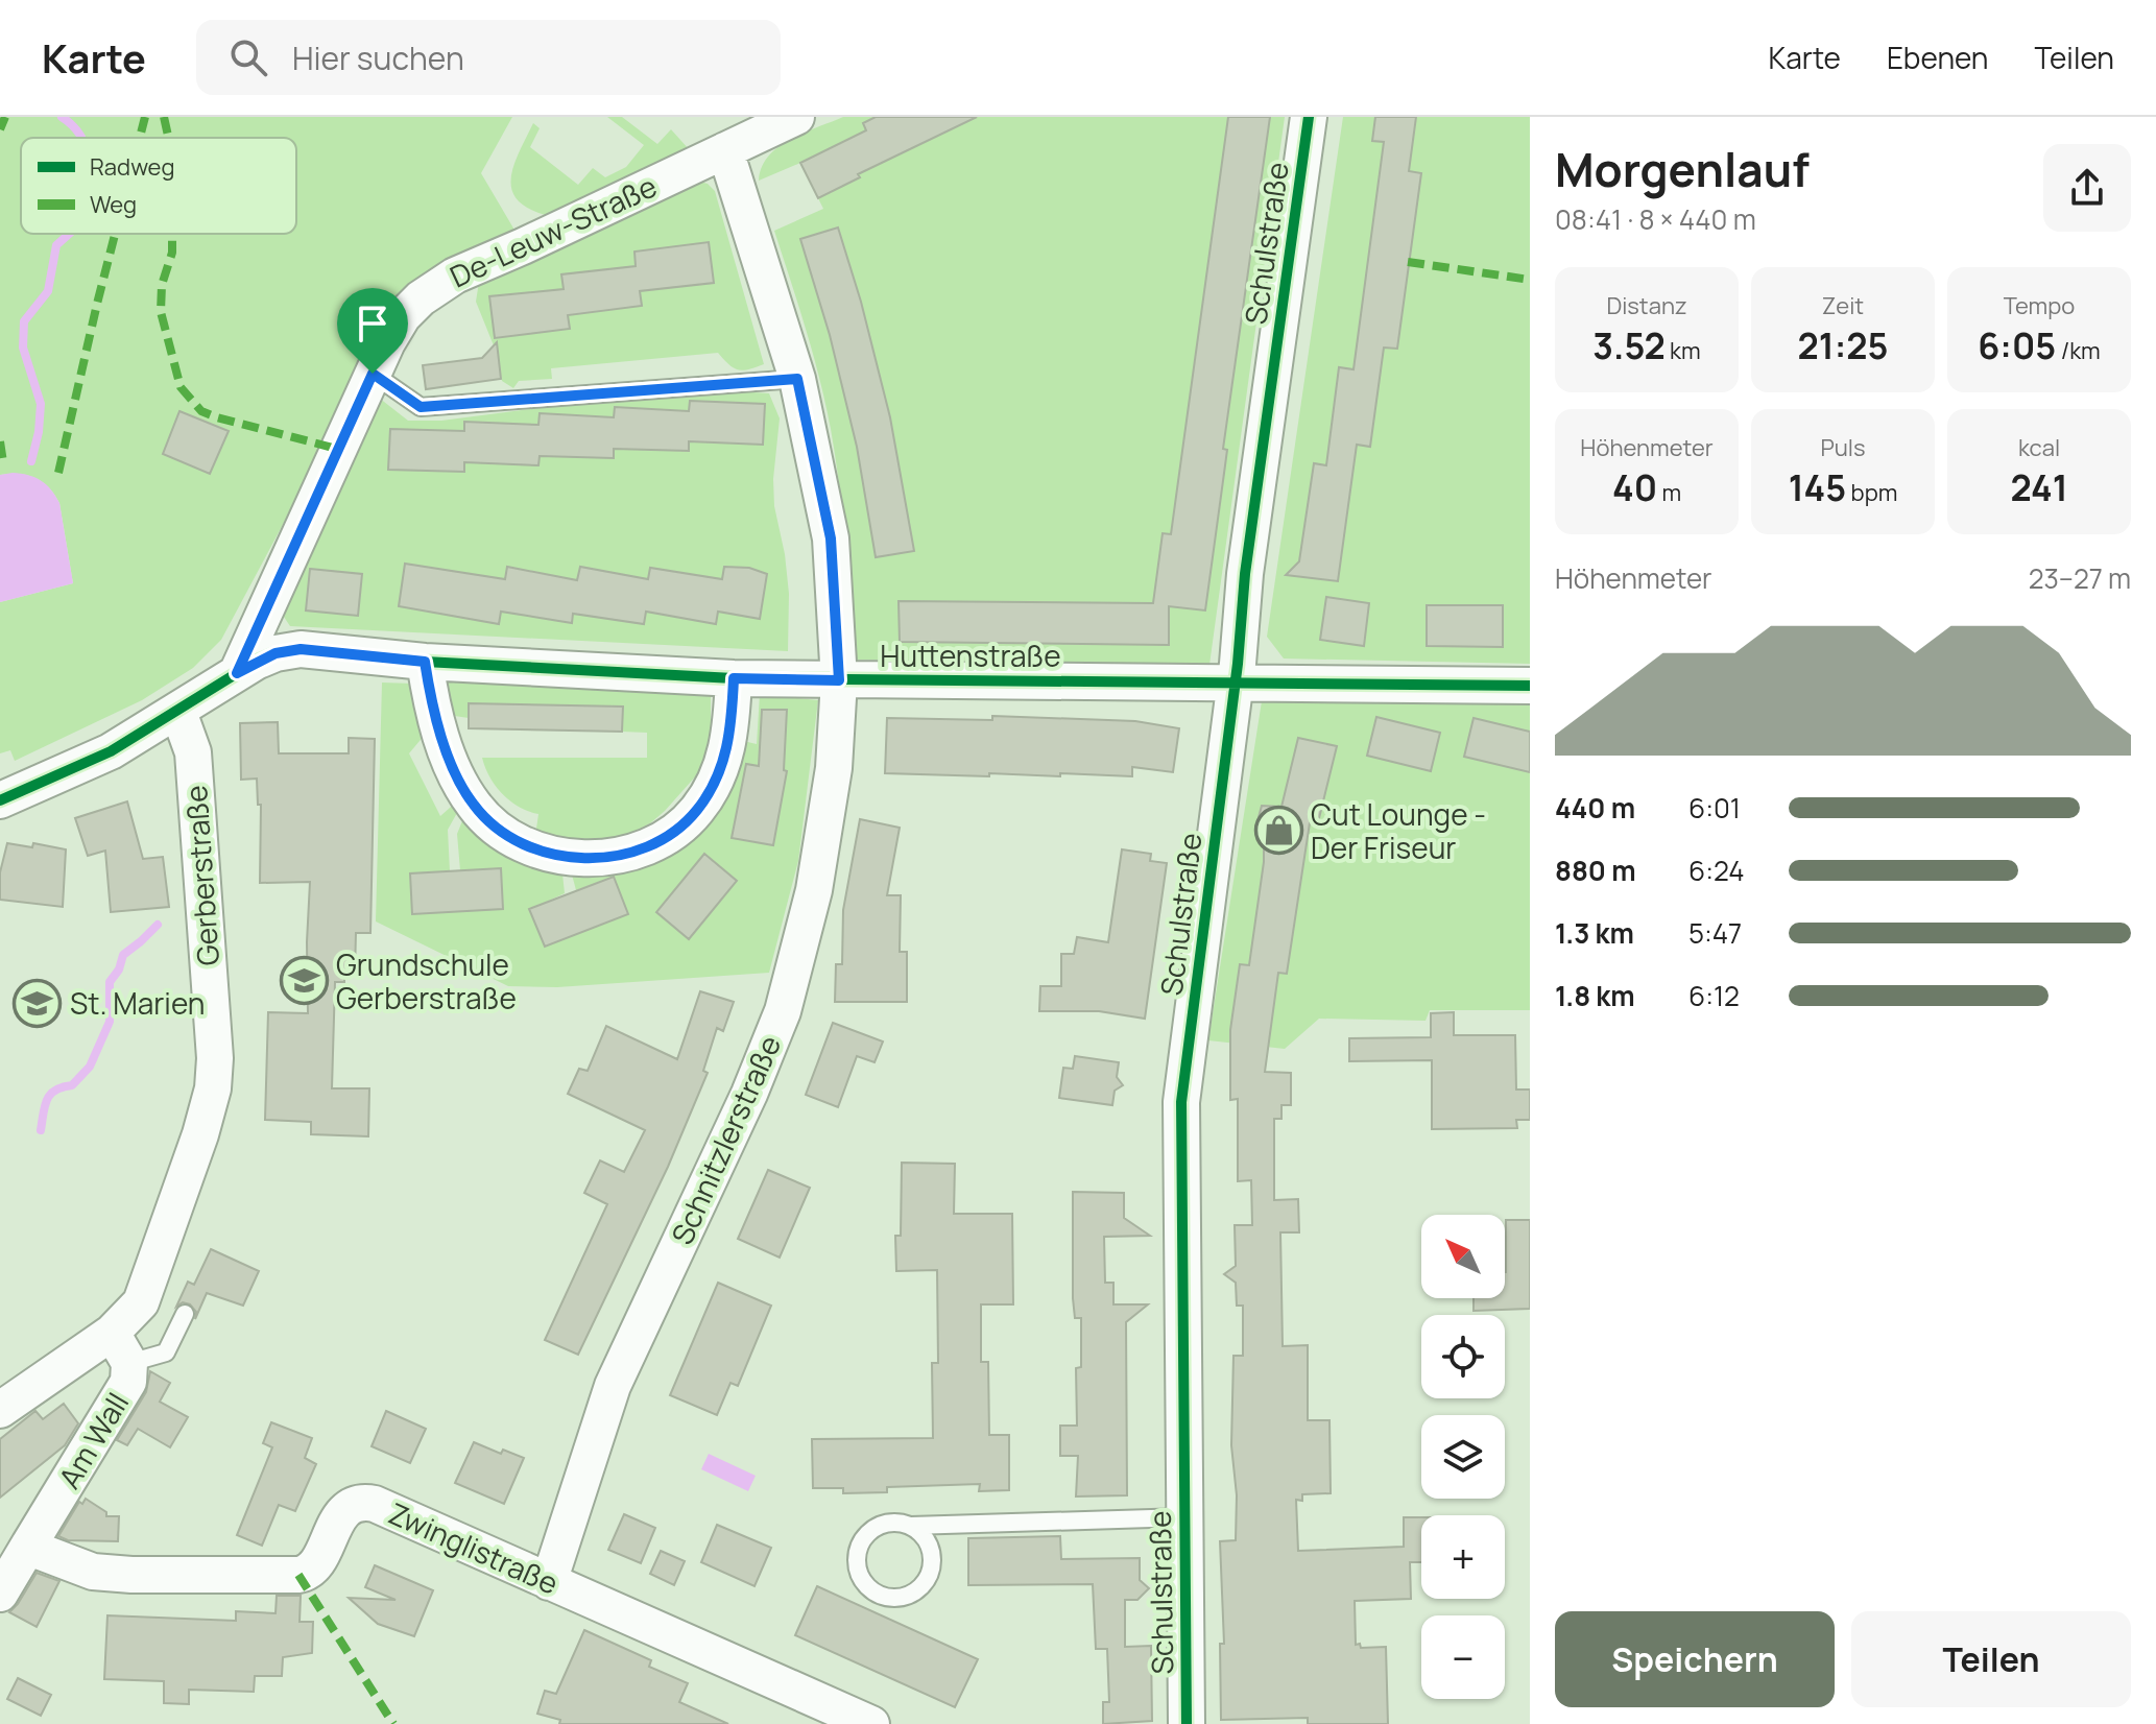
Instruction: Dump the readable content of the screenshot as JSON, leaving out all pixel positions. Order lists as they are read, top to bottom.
{
  "streets": {
    "street": [
      "De-Leuw-Straße",
      "Schulstraße",
      "Huttenstraße",
      "Gerberstraße",
      "Schnitzlerstraße",
      "Am Wall",
      "Zwinglistraße"
    ]
  },
  "crossings": [
    ["De-Leuw-Straße", "Huttenstraße"],
    ["Schulstraße", "Huttenstraße"],
    ["Huttenstraße", "Gerberstraße"],
    ["Huttenstraße", "Schnitzlerstraße"],
    ["Gerberstraße", "Am Wall"],
    ["Schnitzlerstraße", "Zwinglistraße"],
    ["Am Wall", "Zwinglistraße"]
  ],
  "places": {
    "shop": ["Cut Lounge - Der Friseur"],
    "school or university": ["Grundschule Gerberstraße", "St. Marien"]
  },
  "legend": ["Radweg", "Weg"],
  "north": "top left",
  "page": {
    "header": "Karte",
    "search": "Hier suchen",
    "nav": ["Karte", "Ebenen", "Teilen"],
    "heading": ["Morgenlauf", "08:41 · 8 × 440 m"],
    "stats": [
      ["Distanz", "3.52 km"],
      ["Zeit", "21:25"],
      ["Tempo", "6:05 /km"],
      ["Höhenmeter", "40 m"],
      ["Puls", "145 bpm"],
      ["kcal", "241"]
    ],
    "chart": ["Höhenmeter", "23–27 m"],
    "list": [
      {
        "name": "440 m",
        "note": "6:01"
      },
      {
        "name": "880 m",
        "note": "6:24"
      },
      {
        "name": "1.3 km",
        "note": "5:47"
      },
      {
        "name": "1.8 km",
        "note": "6:12"
      }
    ],
    "map_buttons": ["+", "−"],
    "buttons": ["Speichern", "Teilen"]
  }
}
